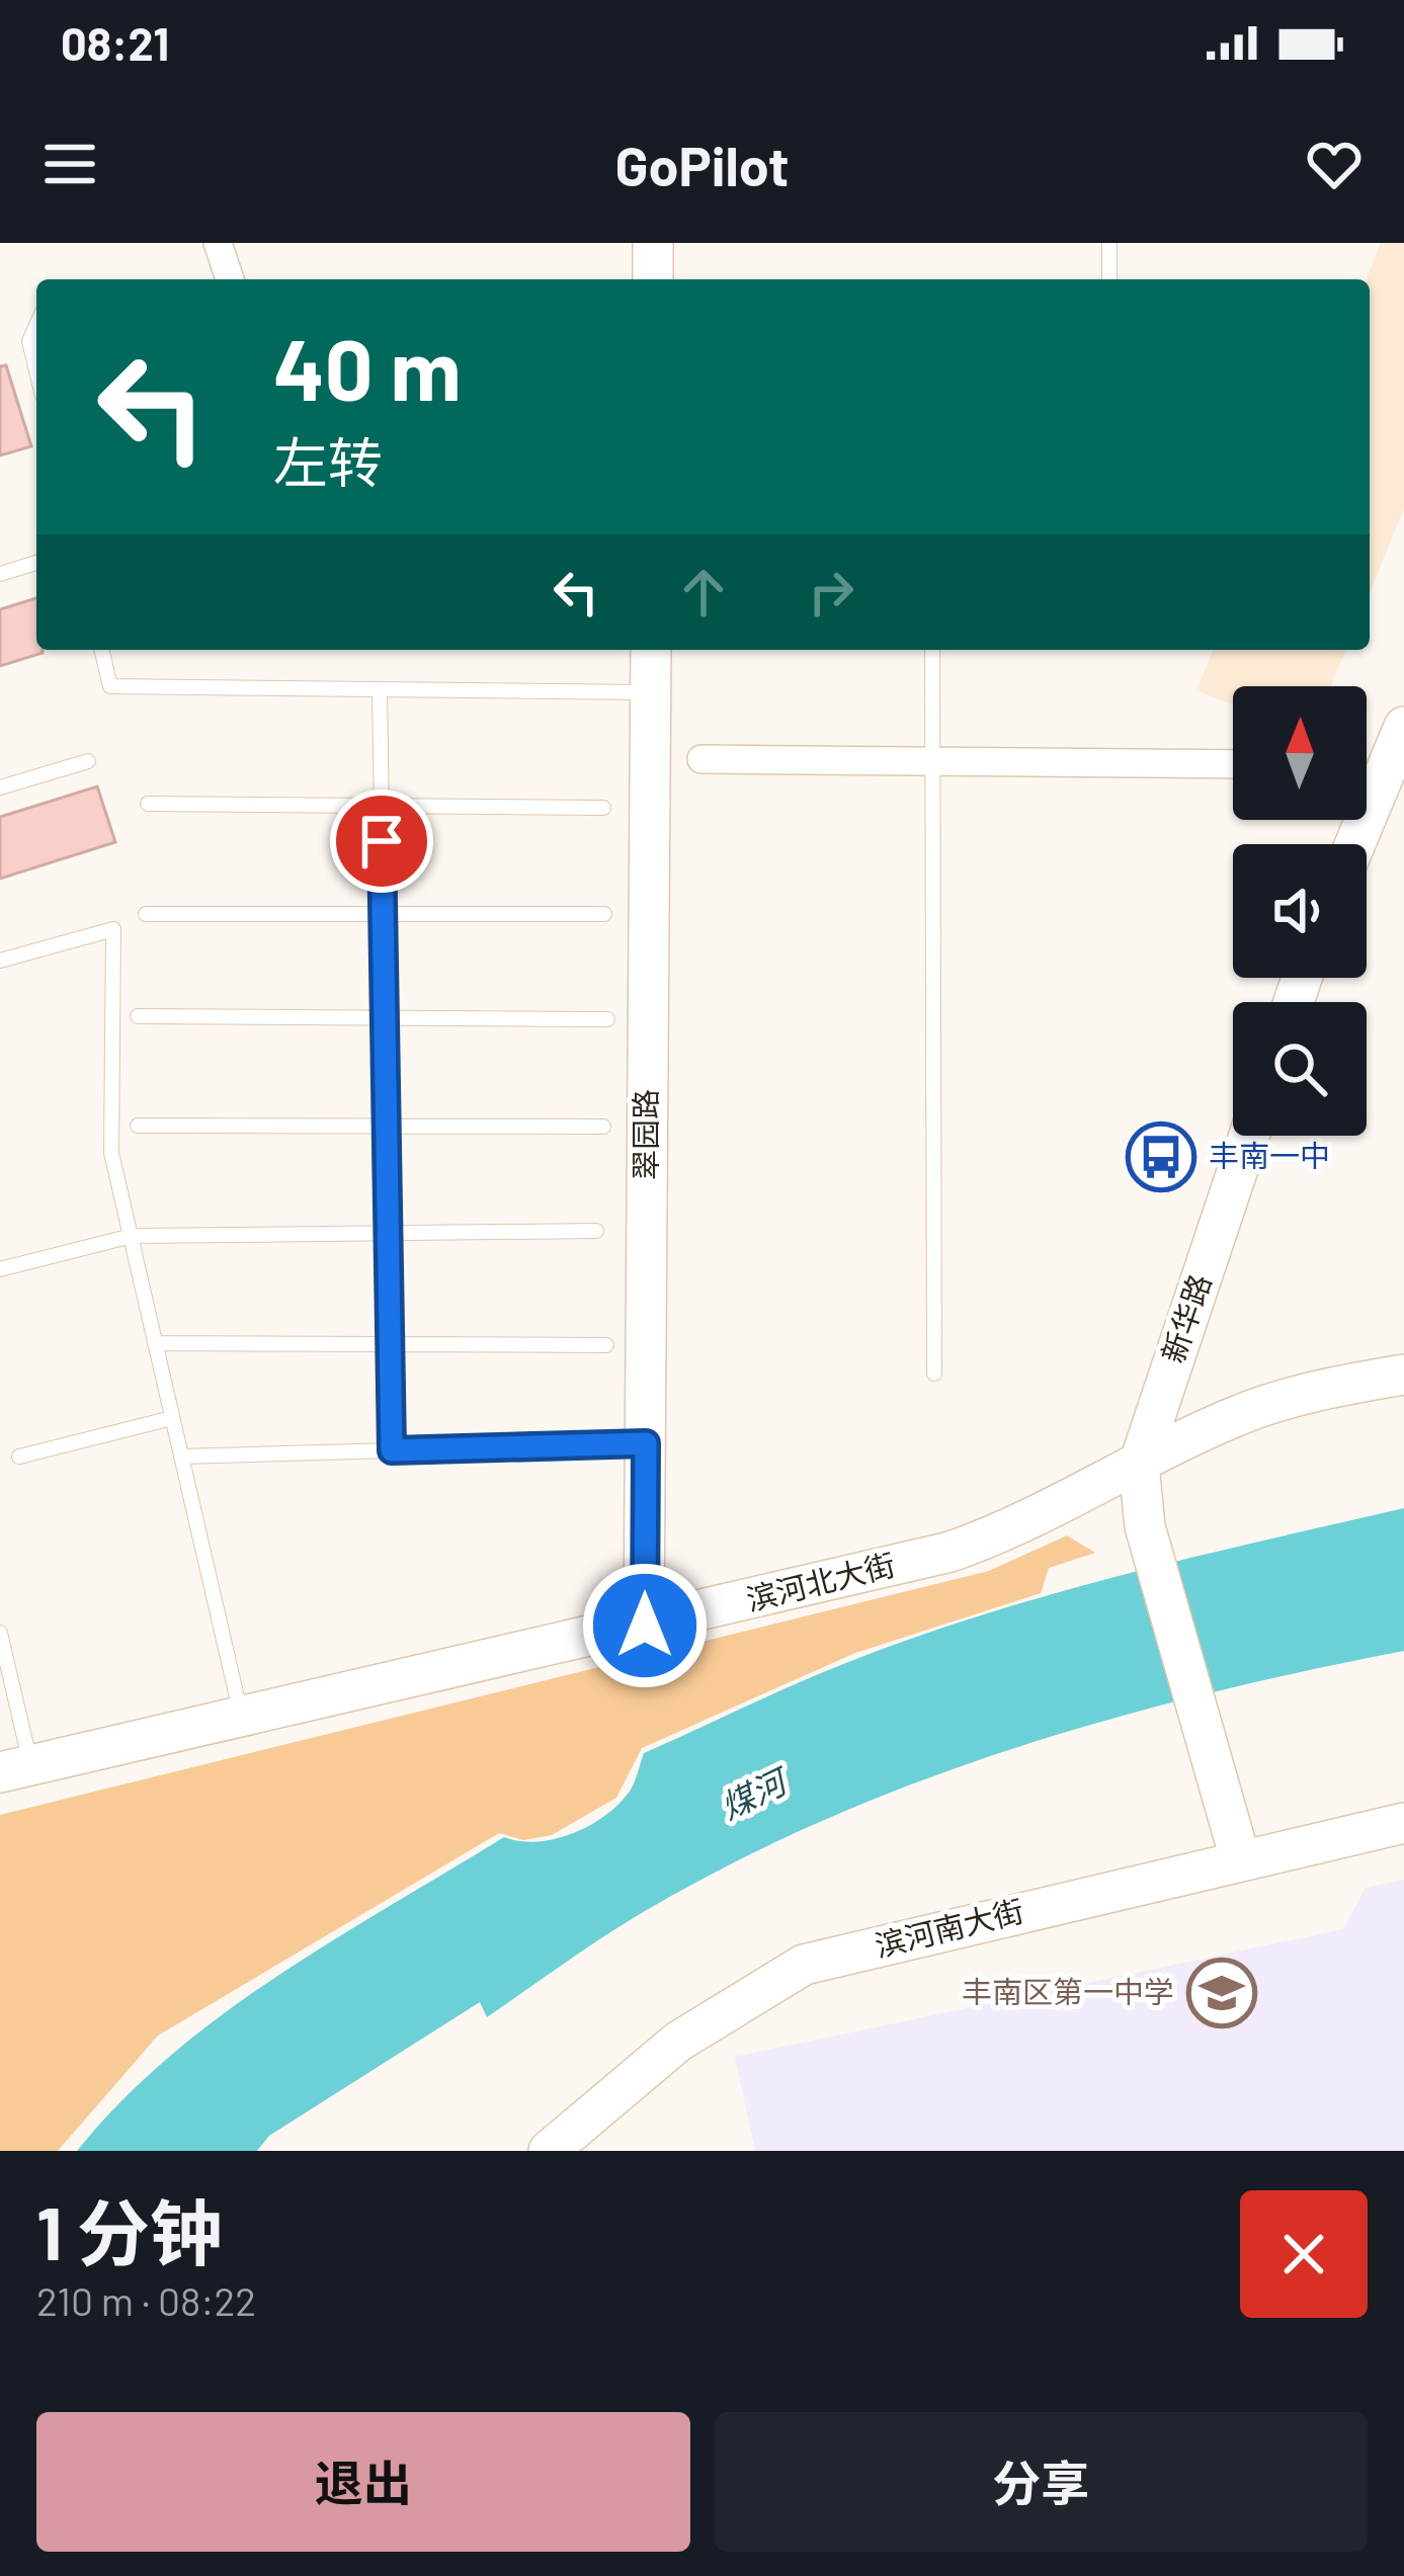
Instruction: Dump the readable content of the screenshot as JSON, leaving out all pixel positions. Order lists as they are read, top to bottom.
{
  "streets": {
    "street": [
      "翠园路",
      "新华路",
      "滨河北大街",
      "滨河南大街"
    ]
  },
  "crossings": [
    ["翠园路", "滨河北大街"],
    ["新华路", "滨河北大街"],
    ["新华路", "滨河南大街"]
  ],
  "water": ["煤河"],
  "places": {
    "bus stop": ["丰南一中"],
    "school or university": ["丰南区第一中学"]
  },
  "north": "top",
  "page": {
    "status": "08:21",
    "header": "GoPilot",
    "turn": ["40 m", "左转"],
    "heading": ["1 分钟", "210 m · 08:22"],
    "buttons": ["退出", "分享"]
  }
}
